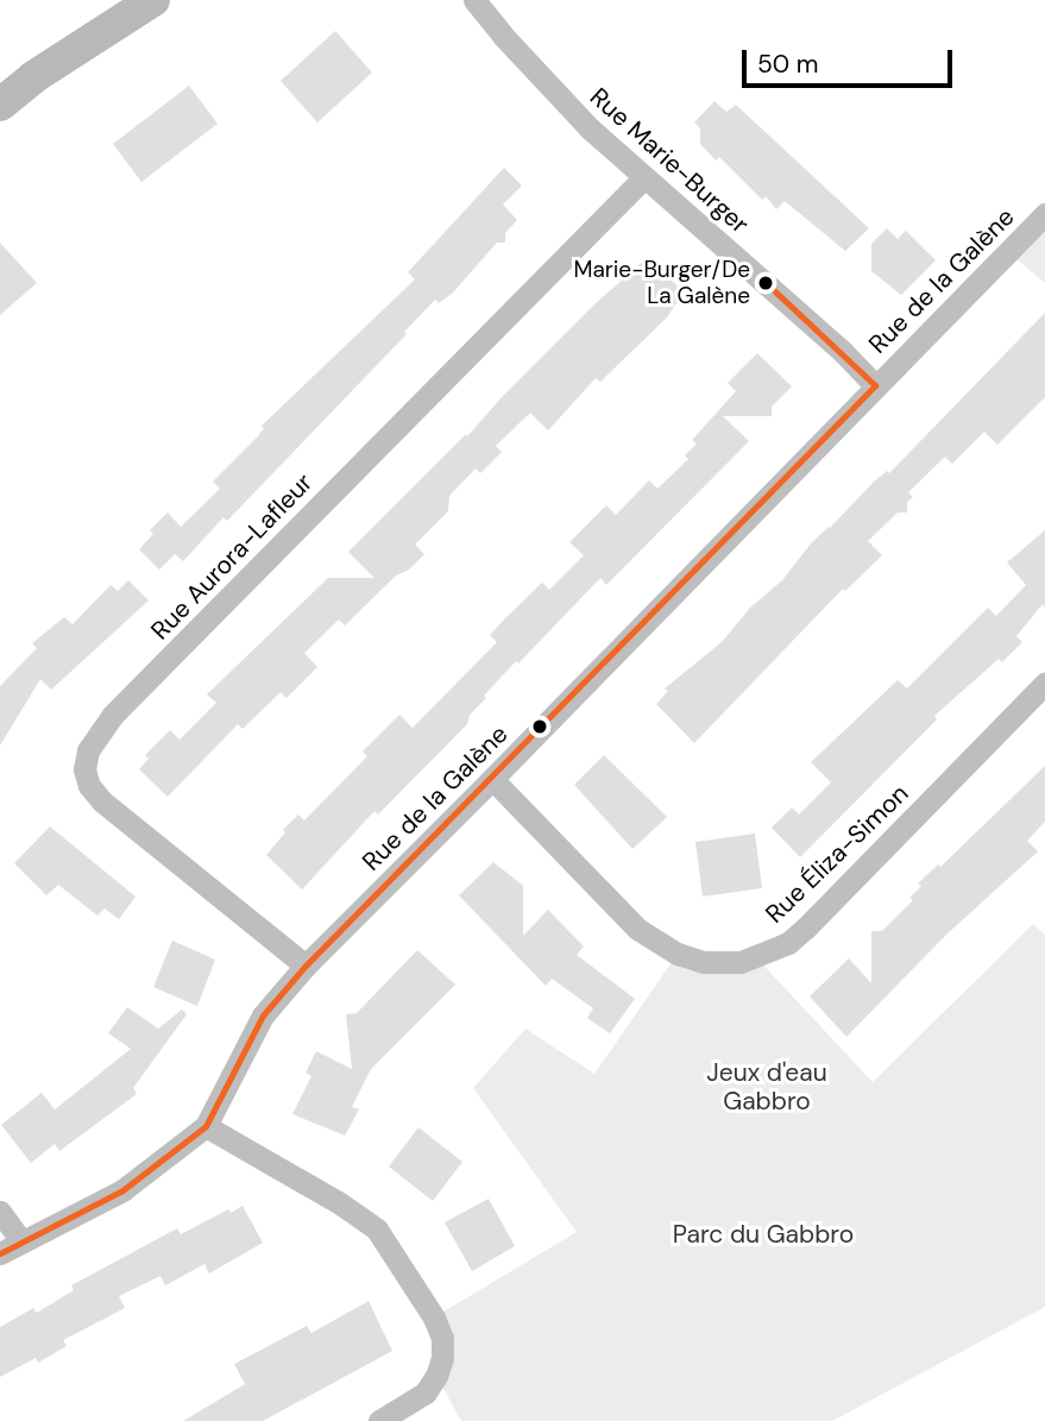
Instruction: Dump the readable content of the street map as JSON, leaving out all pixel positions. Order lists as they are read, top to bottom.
{
  "streets": {
    "street": [
      "Rue Marie-Burger",
      "Rue de la Galène",
      "Rue Aurora-Lafleur",
      "Rue Éliza-Simon"
    ]
  },
  "crossings": [
    ["Rue Marie-Burger", "Rue de la Galène"],
    ["Rue Marie-Burger", "Rue Aurora-Lafleur"],
    ["Rue de la Galène", "Rue Aurora-Lafleur"],
    ["Rue de la Galène", "Rue Éliza-Simon"]
  ],
  "parks": ["Jeux d'eau Gabbro", "Parc du Gabbro"],
  "places": ["Marie-Burger/De La Galène"],
  "scale_bar": "50 m"
}
